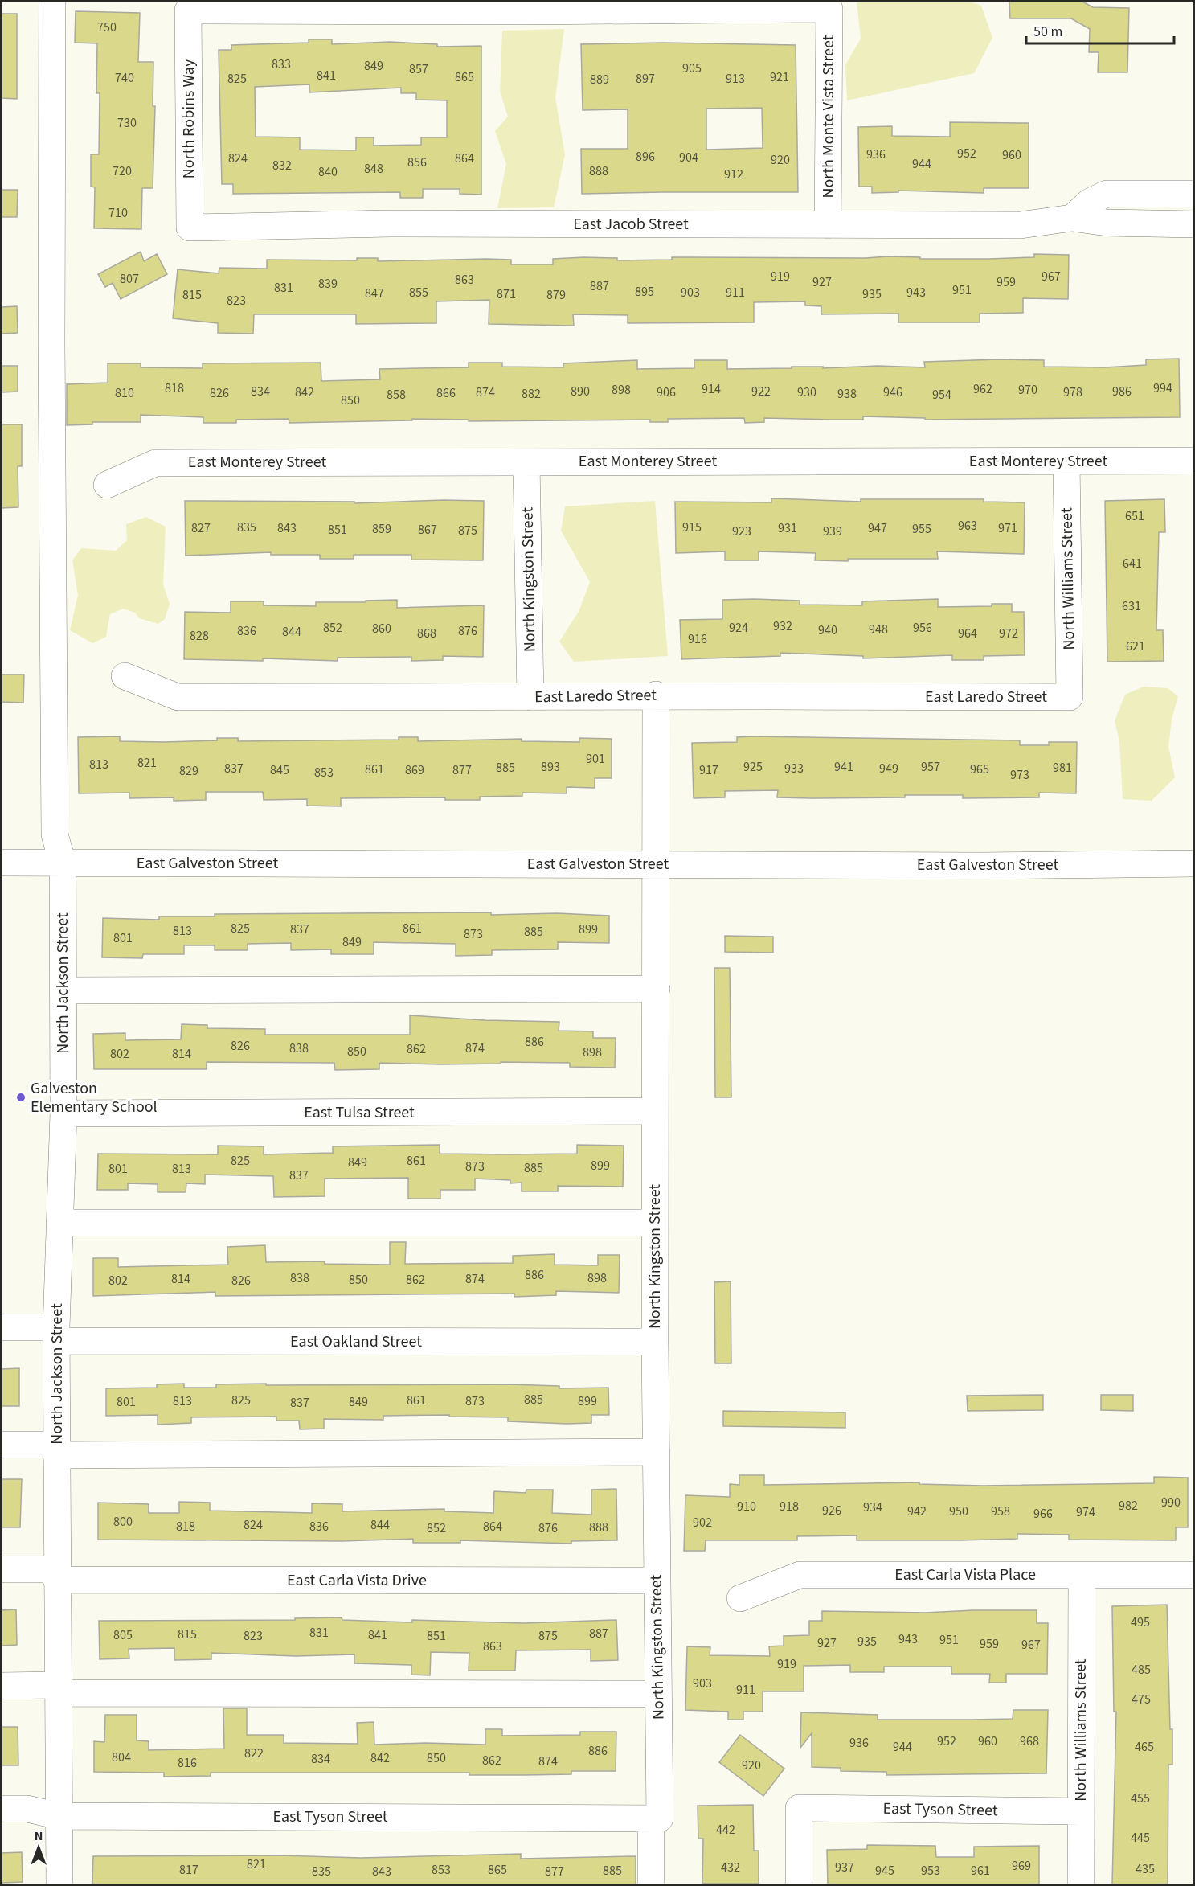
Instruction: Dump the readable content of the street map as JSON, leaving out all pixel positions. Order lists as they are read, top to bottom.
{
  "streets": {
    "street": [
      "North Monte Vista Street",
      "North Robins Way",
      "East Jacob Street",
      "East Monterey Street",
      "North Williams Street",
      "North Kingston Street",
      "East Laredo Street",
      "East Galveston Street",
      "North Jackson Street",
      "East Tulsa Street",
      "East Oakland Street",
      "East Carla Vista Place",
      "East Carla Vista Drive",
      "East Tyson Street"
    ]
  },
  "crossings": [
    ["North Monte Vista Street", "North Robins Way"],
    ["North Monte Vista Street", "East Jacob Street"],
    ["North Robins Way", "East Jacob Street"],
    ["East Monterey Street", "North Williams Street"],
    ["East Monterey Street", "North Kingston Street"],
    ["North Williams Street", "East Laredo Street"],
    ["North Williams Street", "East Carla Vista Place"],
    ["North Williams Street", "East Tyson Street"],
    ["North Kingston Street", "East Laredo Street"],
    ["North Kingston Street", "East Galveston Street"],
    ["North Kingston Street", "East Tulsa Street"],
    ["North Kingston Street", "East Oakland Street"],
    ["North Kingston Street", "East Carla Vista Drive"],
    ["North Kingston Street", "East Tyson Street"],
    ["East Galveston Street", "North Jackson Street"],
    ["North Jackson Street", "East Tulsa Street"],
    ["North Jackson Street", "East Oakland Street"],
    ["North Jackson Street", "East Carla Vista Drive"],
    ["North Jackson Street", "East Tyson Street"]
  ],
  "places": ["Galveston Elementary School"],
  "house_numbers": [
    "750",
    "833",
    "849",
    "905",
    "857",
    "841",
    "865",
    "921",
    "740",
    "825",
    "897",
    "913",
    "889",
    "730",
    "952",
    "936",
    "960",
    "896",
    "904",
    "824",
    "864",
    "920",
    "856",
    "944",
    "832",
    "848",
    "720",
    "888",
    "840",
    "912",
    "710",
    "919",
    "967",
    "807",
    "863",
    "927",
    "959",
    "839",
    "887",
    "831",
    "951",
    "895",
    "855",
    "903",
    "911",
    "943",
    "847",
    "871",
    "935",
    "815",
    "879",
    "823",
    "818",
    "994",
    "914",
    "962",
    "898",
    "970",
    "834",
    "890",
    "922",
    "986",
    "842",
    "874",
    "906",
    "930",
    "946",
    "978",
    "810",
    "826",
    "866",
    "882",
    "938",
    "858",
    "954",
    "850",
    "651",
    "963",
    "835",
    "915",
    "827",
    "843",
    "931",
    "947",
    "971",
    "859",
    "955",
    "851",
    "867",
    "875",
    "923",
    "939",
    "641",
    "631",
    "932",
    "852",
    "924",
    "956",
    "860",
    "948",
    "940",
    "836",
    "876",
    "844",
    "868",
    "964",
    "972",
    "828",
    "916",
    "621",
    "901",
    "821",
    "813",
    "893",
    "925",
    "941",
    "957",
    "885",
    "981",
    "837",
    "933",
    "949",
    "861",
    "965",
    "845",
    "869",
    "877",
    "917",
    "829",
    "853",
    "973",
    "825",
    "861",
    "837",
    "899",
    "813",
    "885",
    "873",
    "801",
    "849",
    "886",
    "826",
    "838",
    "874",
    "862",
    "850",
    "898",
    "802",
    "814",
    "825",
    "861",
    "849",
    "899",
    "873",
    "885",
    "801",
    "813",
    "837",
    "886",
    "838",
    "898",
    "814",
    "874",
    "850",
    "862",
    "802",
    "826",
    "885",
    "825",
    "861",
    "813",
    "873",
    "899",
    "801",
    "849",
    "837",
    "990",
    "982",
    "910",
    "918",
    "934",
    "926",
    "942",
    "950",
    "958",
    "974",
    "966",
    "800",
    "902",
    "824",
    "844",
    "818",
    "836",
    "864",
    "888",
    "852",
    "876",
    "495",
    "831",
    "887",
    "815",
    "805",
    "841",
    "823",
    "851",
    "875",
    "943",
    "951",
    "935",
    "927",
    "959",
    "967",
    "863",
    "919",
    "485",
    "903",
    "911",
    "475",
    "952",
    "960",
    "968",
    "936",
    "944",
    "465",
    "886",
    "822",
    "804",
    "842",
    "850",
    "834",
    "862",
    "874",
    "816",
    "920",
    "455",
    "442",
    "445",
    "821",
    "969",
    "432",
    "937",
    "435",
    "817",
    "853",
    "865",
    "885",
    "945",
    "953",
    "961",
    "835",
    "843",
    "877"
  ],
  "scale_bar": "50 m",
  "north": "top"
}
